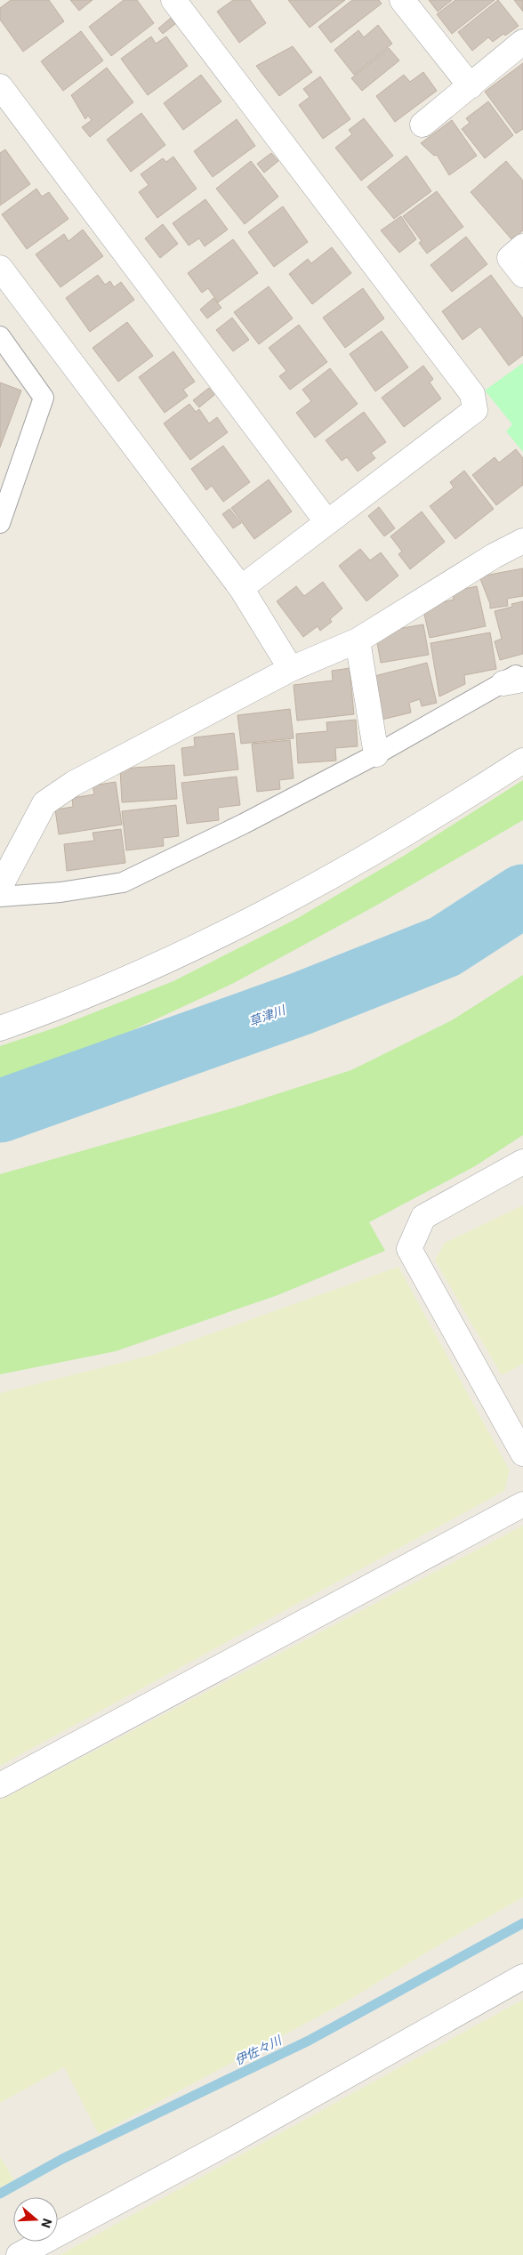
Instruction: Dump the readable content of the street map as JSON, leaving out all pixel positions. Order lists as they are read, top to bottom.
{
  "water": ["草津川", "伊佐々川"],
  "north": "right"
}
